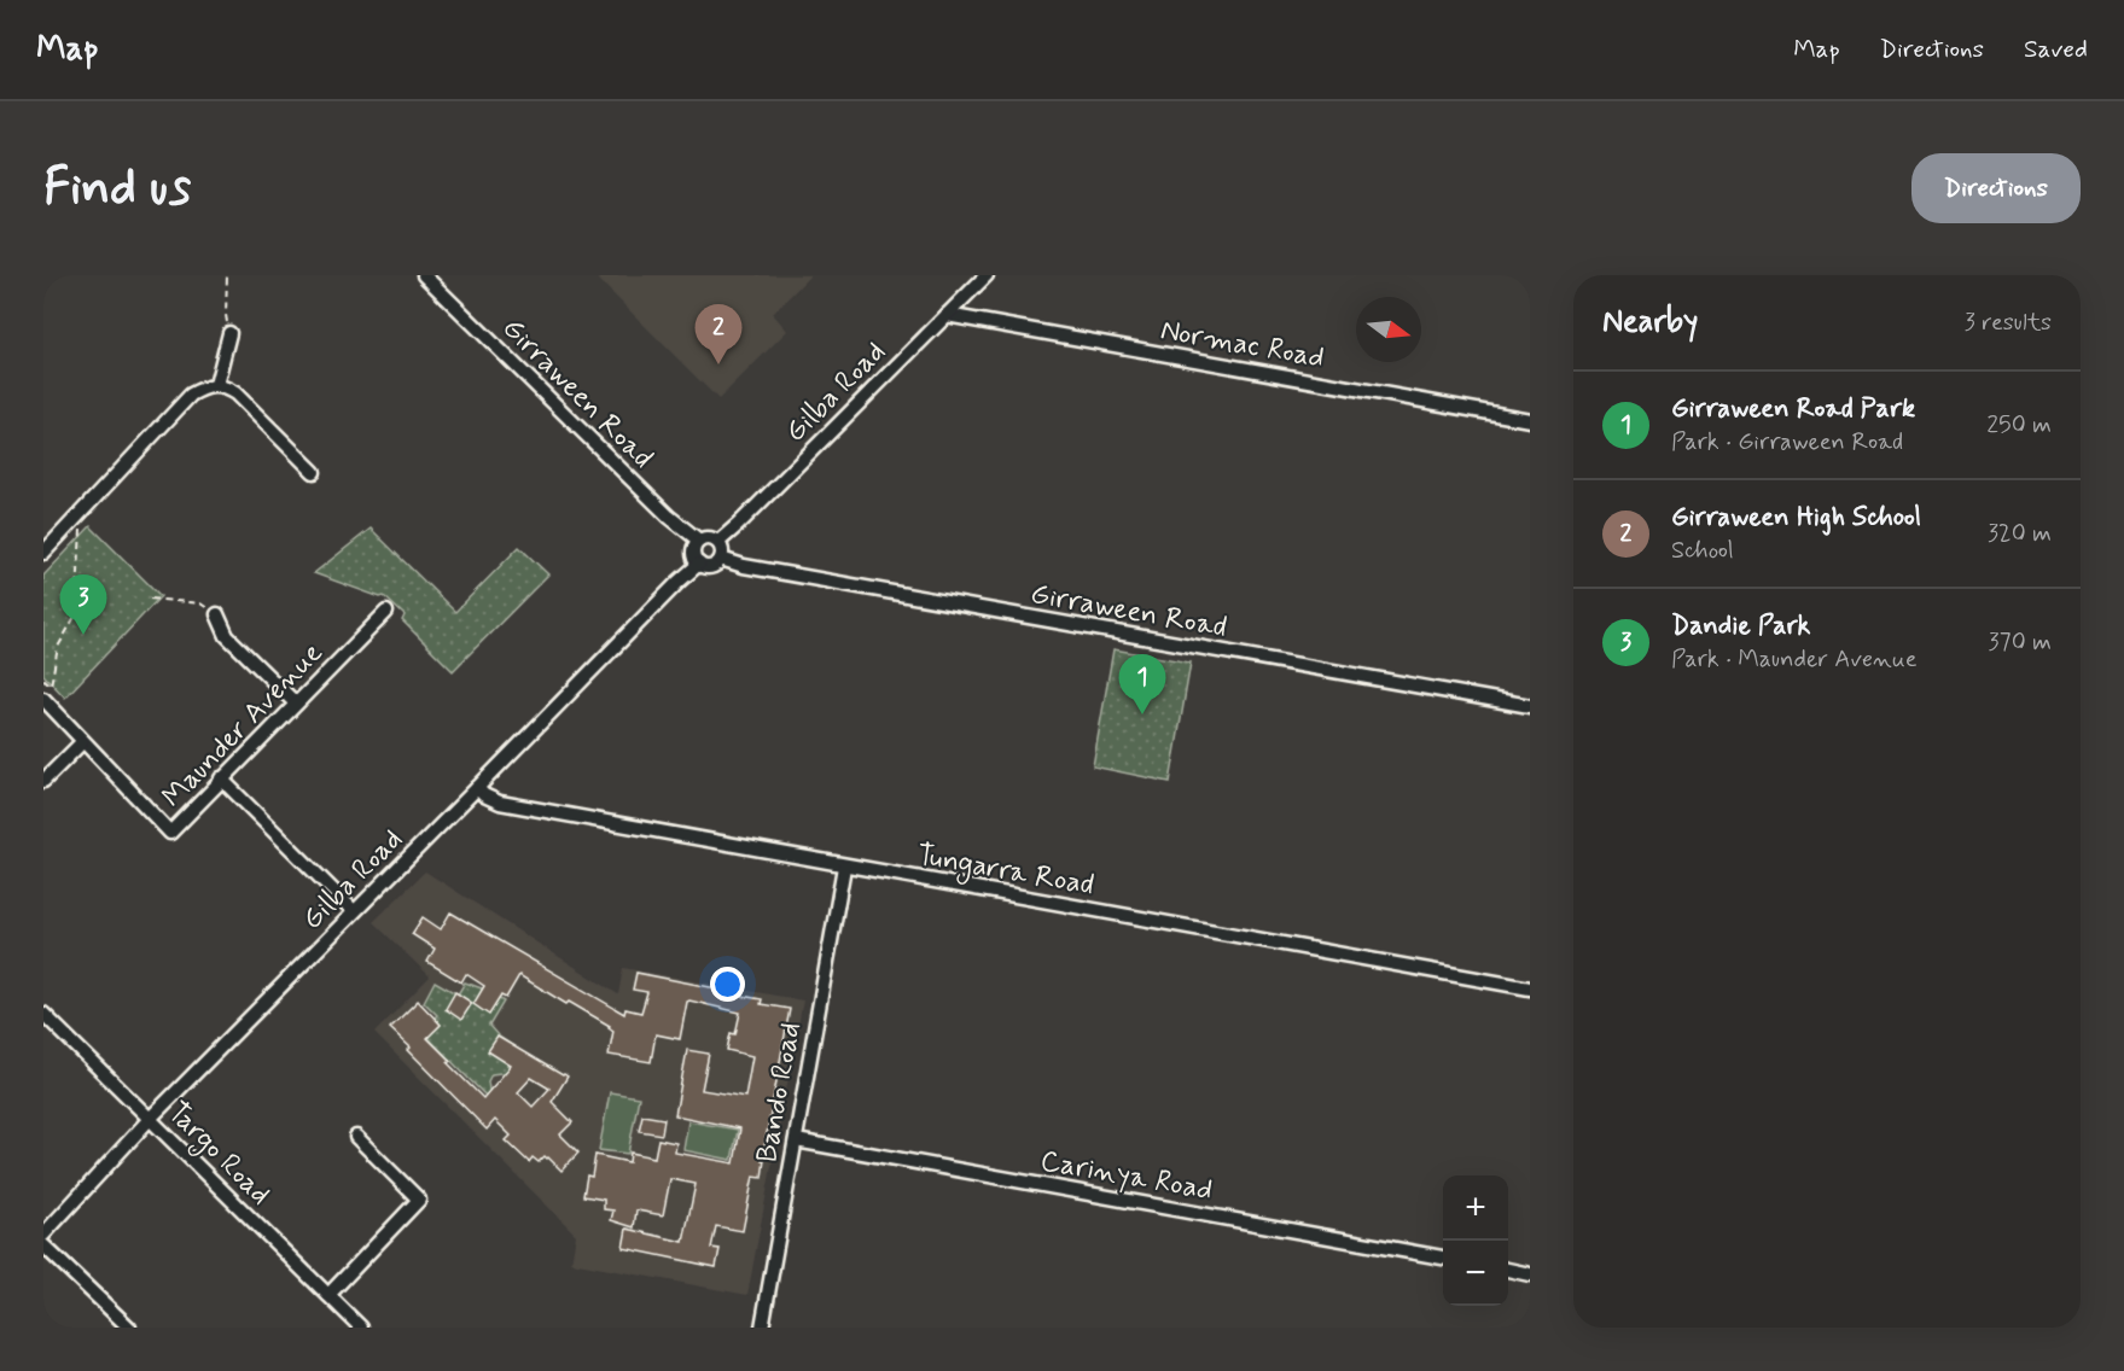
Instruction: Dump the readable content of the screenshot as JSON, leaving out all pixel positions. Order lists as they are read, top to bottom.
{
  "streets": {
    "street": [
      "Normac Road",
      "Gilba Road",
      "Girraween Road",
      "Maunder Avenue",
      "Tungarra Road",
      "Bando Road",
      "Targo Road",
      "Carinya Road"
    ]
  },
  "crossings": [
    ["Normac Road", "Gilba Road"],
    ["Gilba Road", "Girraween Road"],
    ["Gilba Road", "Tungarra Road"],
    ["Gilba Road", "Targo Road"],
    ["Tungarra Road", "Bando Road"],
    ["Bando Road", "Carinya Road"]
  ],
  "north": "right",
  "page": {
    "header": "Map",
    "nav": ["Map", "Directions", "Saved"],
    "buttons": "Directions",
    "title": "Find us",
    "heading": ["Nearby", "3 results"],
    "pins": ["2", "3", "1"],
    "list": [
      {
        "mark": "1",
        "name": "Girraween Road Park",
        "note": "Park · Girraween Road",
        "value": "250 m"
      },
      {
        "mark": "2",
        "name": "Girraween High School",
        "note": "School",
        "value": "320 m"
      },
      {
        "mark": "3",
        "name": "Dandie Park",
        "note": "Park · Maunder Avenue",
        "value": "370 m"
      }
    ],
    "map_buttons": ["+", "−"]
  }
}
